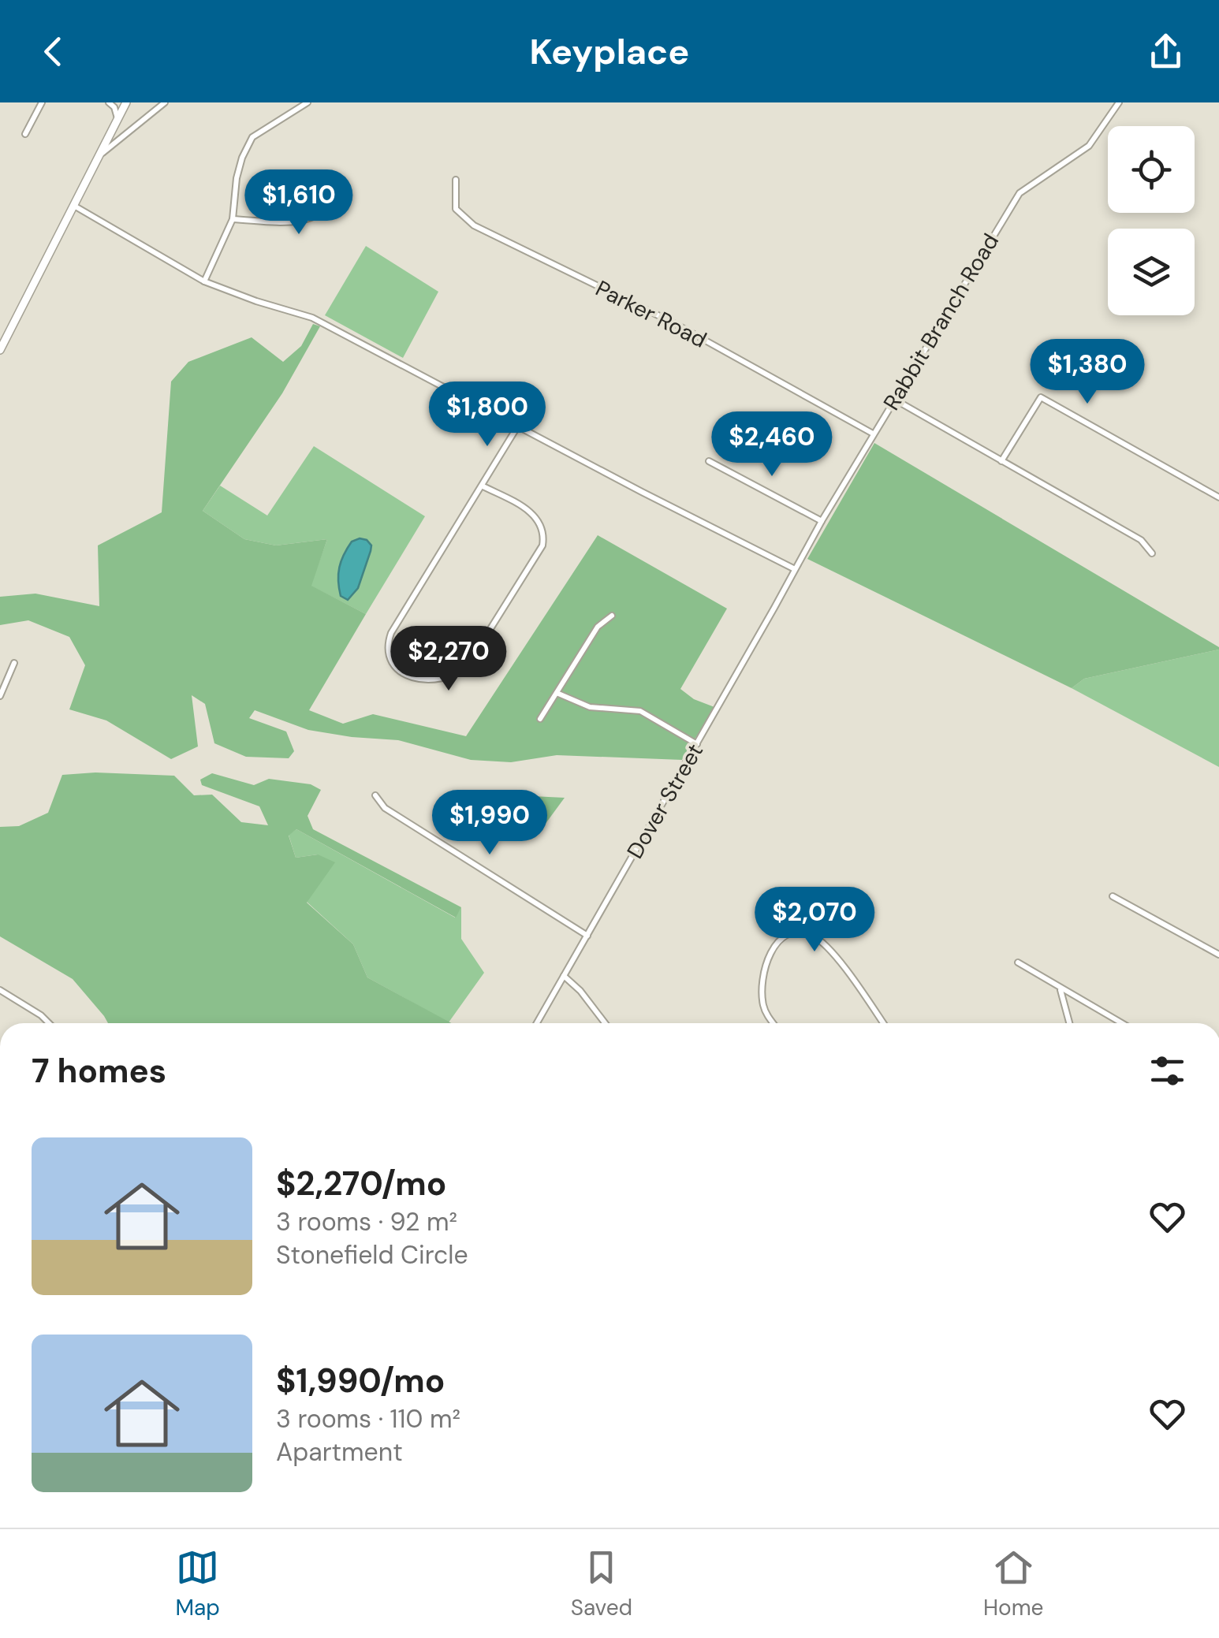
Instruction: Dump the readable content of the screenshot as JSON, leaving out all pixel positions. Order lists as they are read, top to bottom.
{
  "streets": {
    "street": ["Parker Road", "Rabbit Branch Road", "Dover Street"]
  },
  "crossings": [
    ["Parker Road", "Rabbit Branch Road"],
    ["Rabbit Branch Road", "Dover Street"]
  ],
  "page": {
    "header": "Keyplace",
    "price": [
      "$1,610",
      "$1,380",
      "$1,800",
      "$2,460",
      "$2,270",
      "$1,990",
      "$2,070"
    ],
    "heading": "7 homes",
    "list": [
      {
        "name": "$2,270/mo",
        "note": "3 rooms · 92 m² · Stonefield Circle"
      },
      {
        "name": "$1,990/mo",
        "note": "3 rooms · 110 m² · Apartment"
      }
    ],
    "tabs": ["Map", "Saved", "Home"]
  }
}
